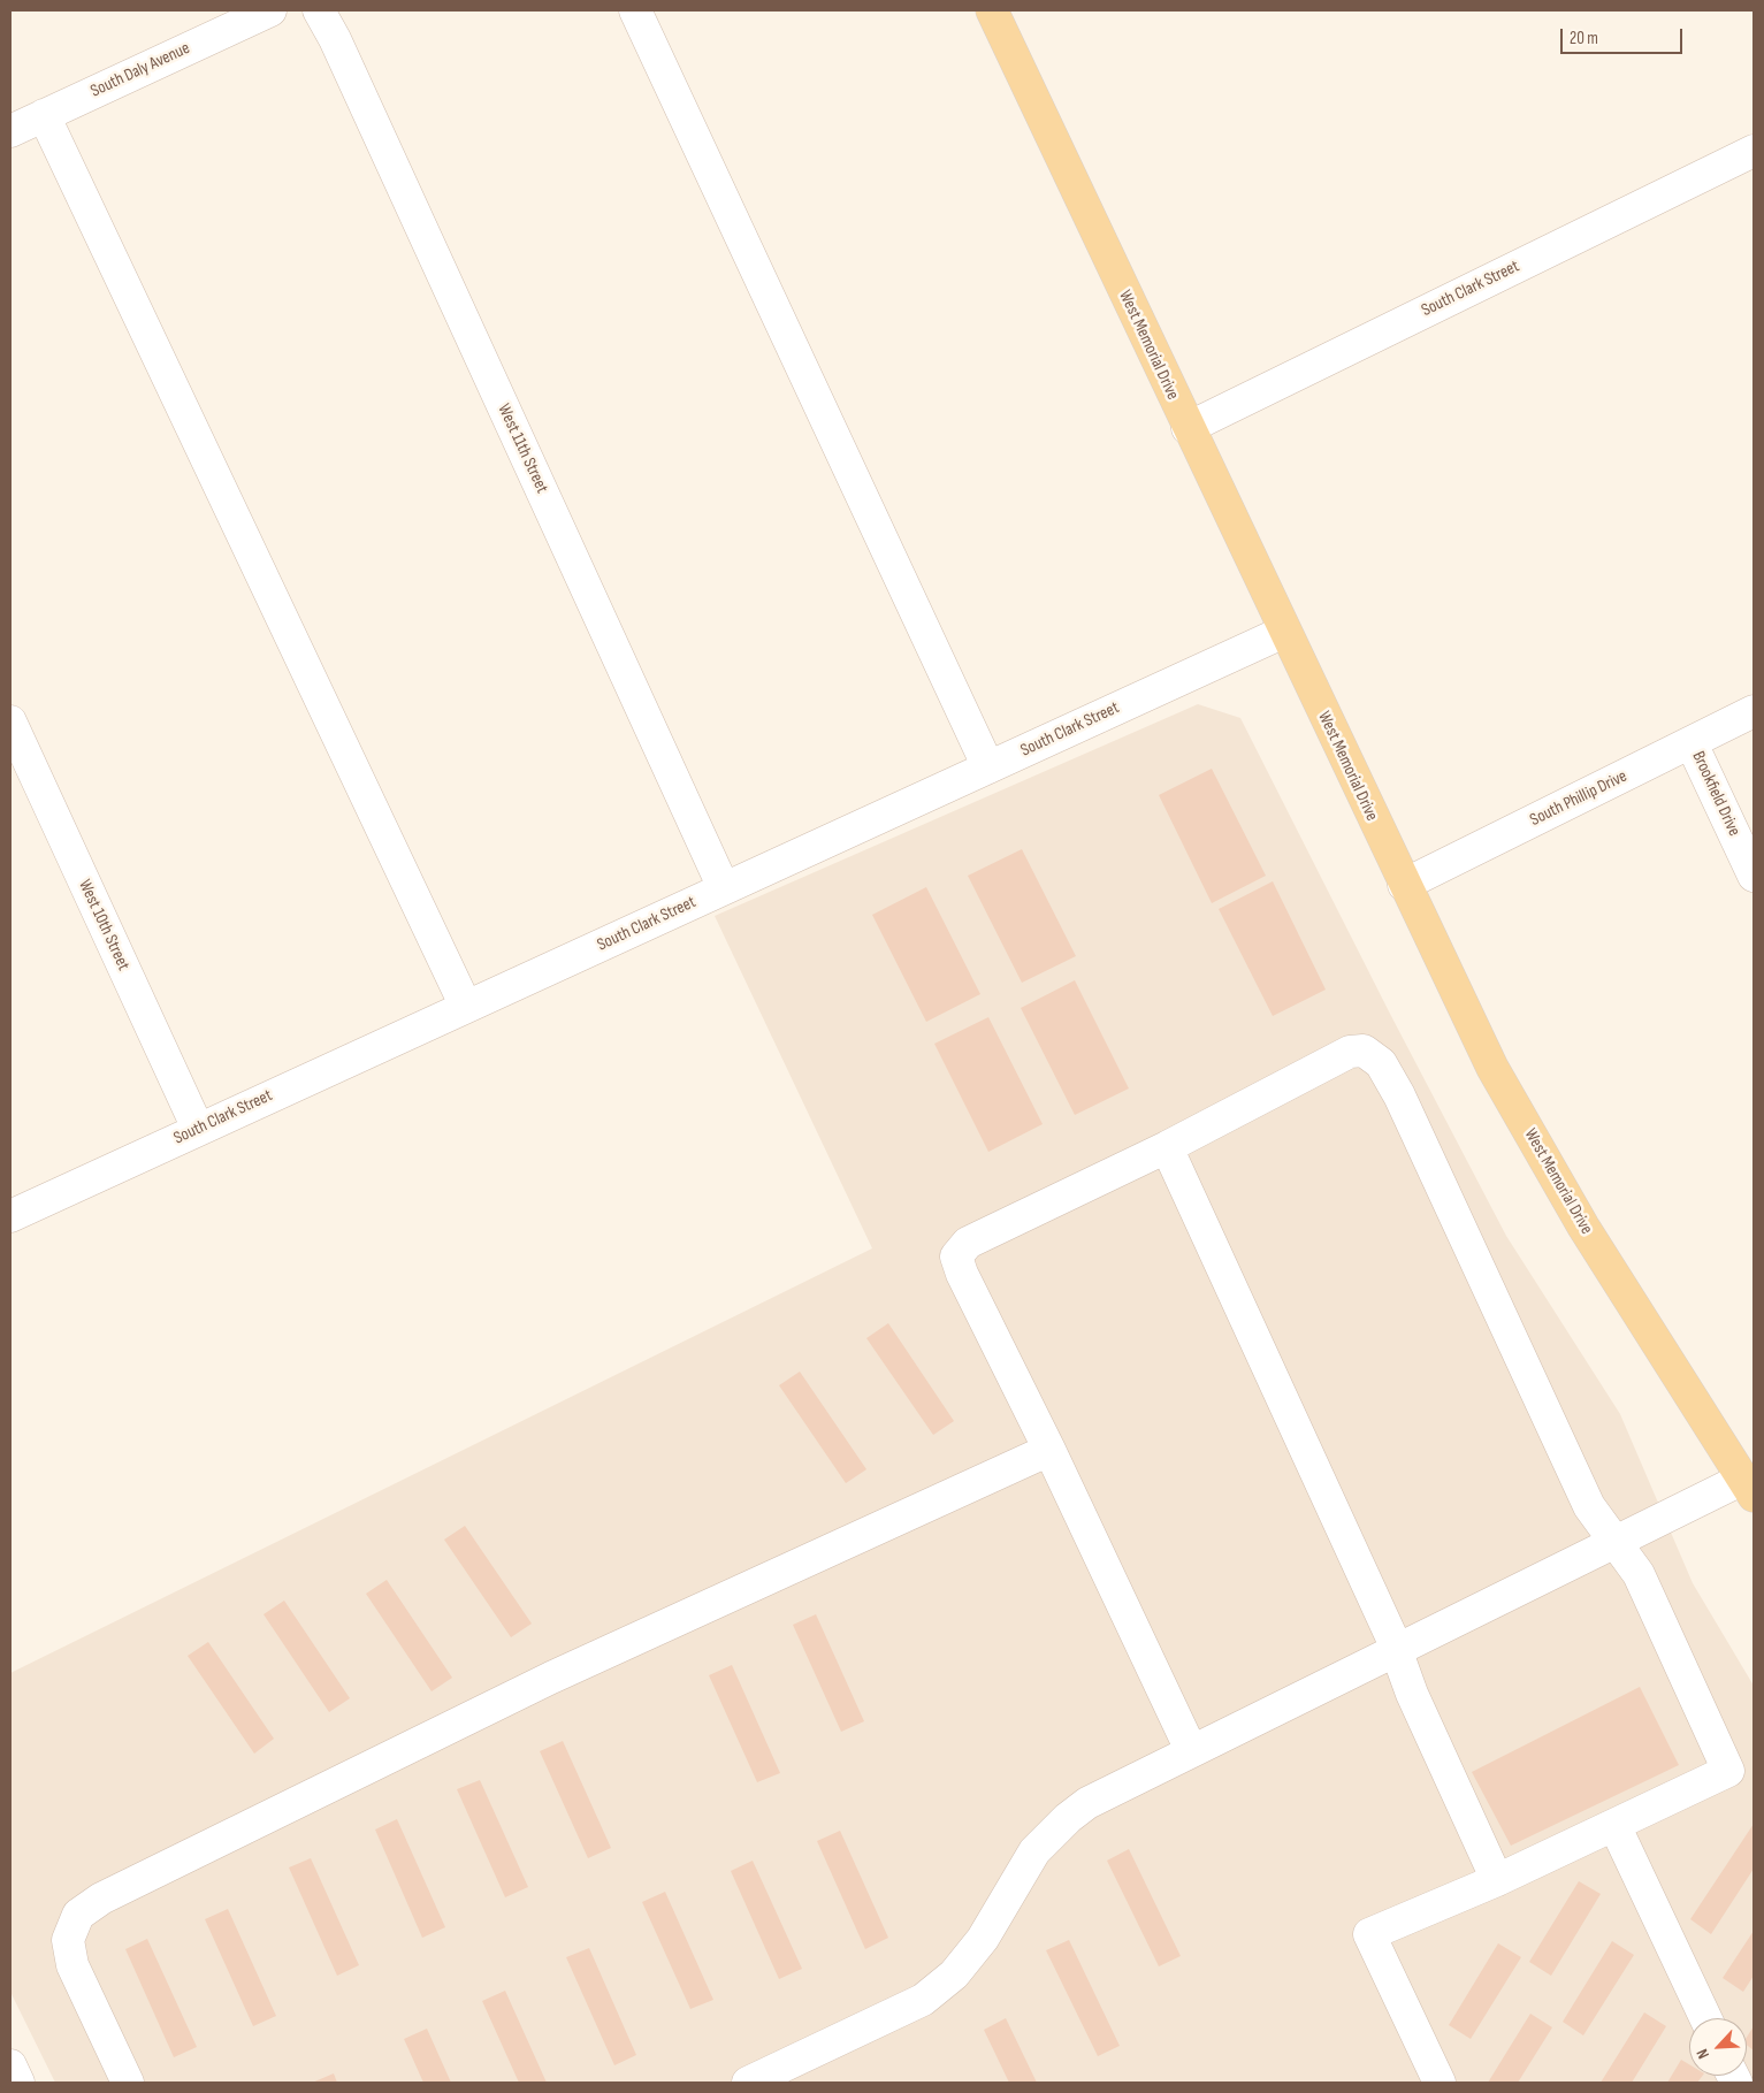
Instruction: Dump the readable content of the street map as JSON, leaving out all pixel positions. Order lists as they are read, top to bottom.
{
  "streets": {
    "main road": ["West Memorial Drive"],
    "street": [
      "South Daly Avenue",
      "South Clark Street",
      "West 11th Street",
      "Brookfield Drive",
      "South Phillip Drive",
      "West 10th Street"
    ]
  },
  "crossings": [
    ["South Clark Street", "West Memorial Drive"],
    ["South Clark Street", "West 11th Street"],
    ["South Clark Street", "West 10th Street"],
    ["West Memorial Drive", "South Phillip Drive"],
    ["Brookfield Drive", "South Phillip Drive"]
  ],
  "scale_bar": "20 m",
  "north": "bottom left"
}
